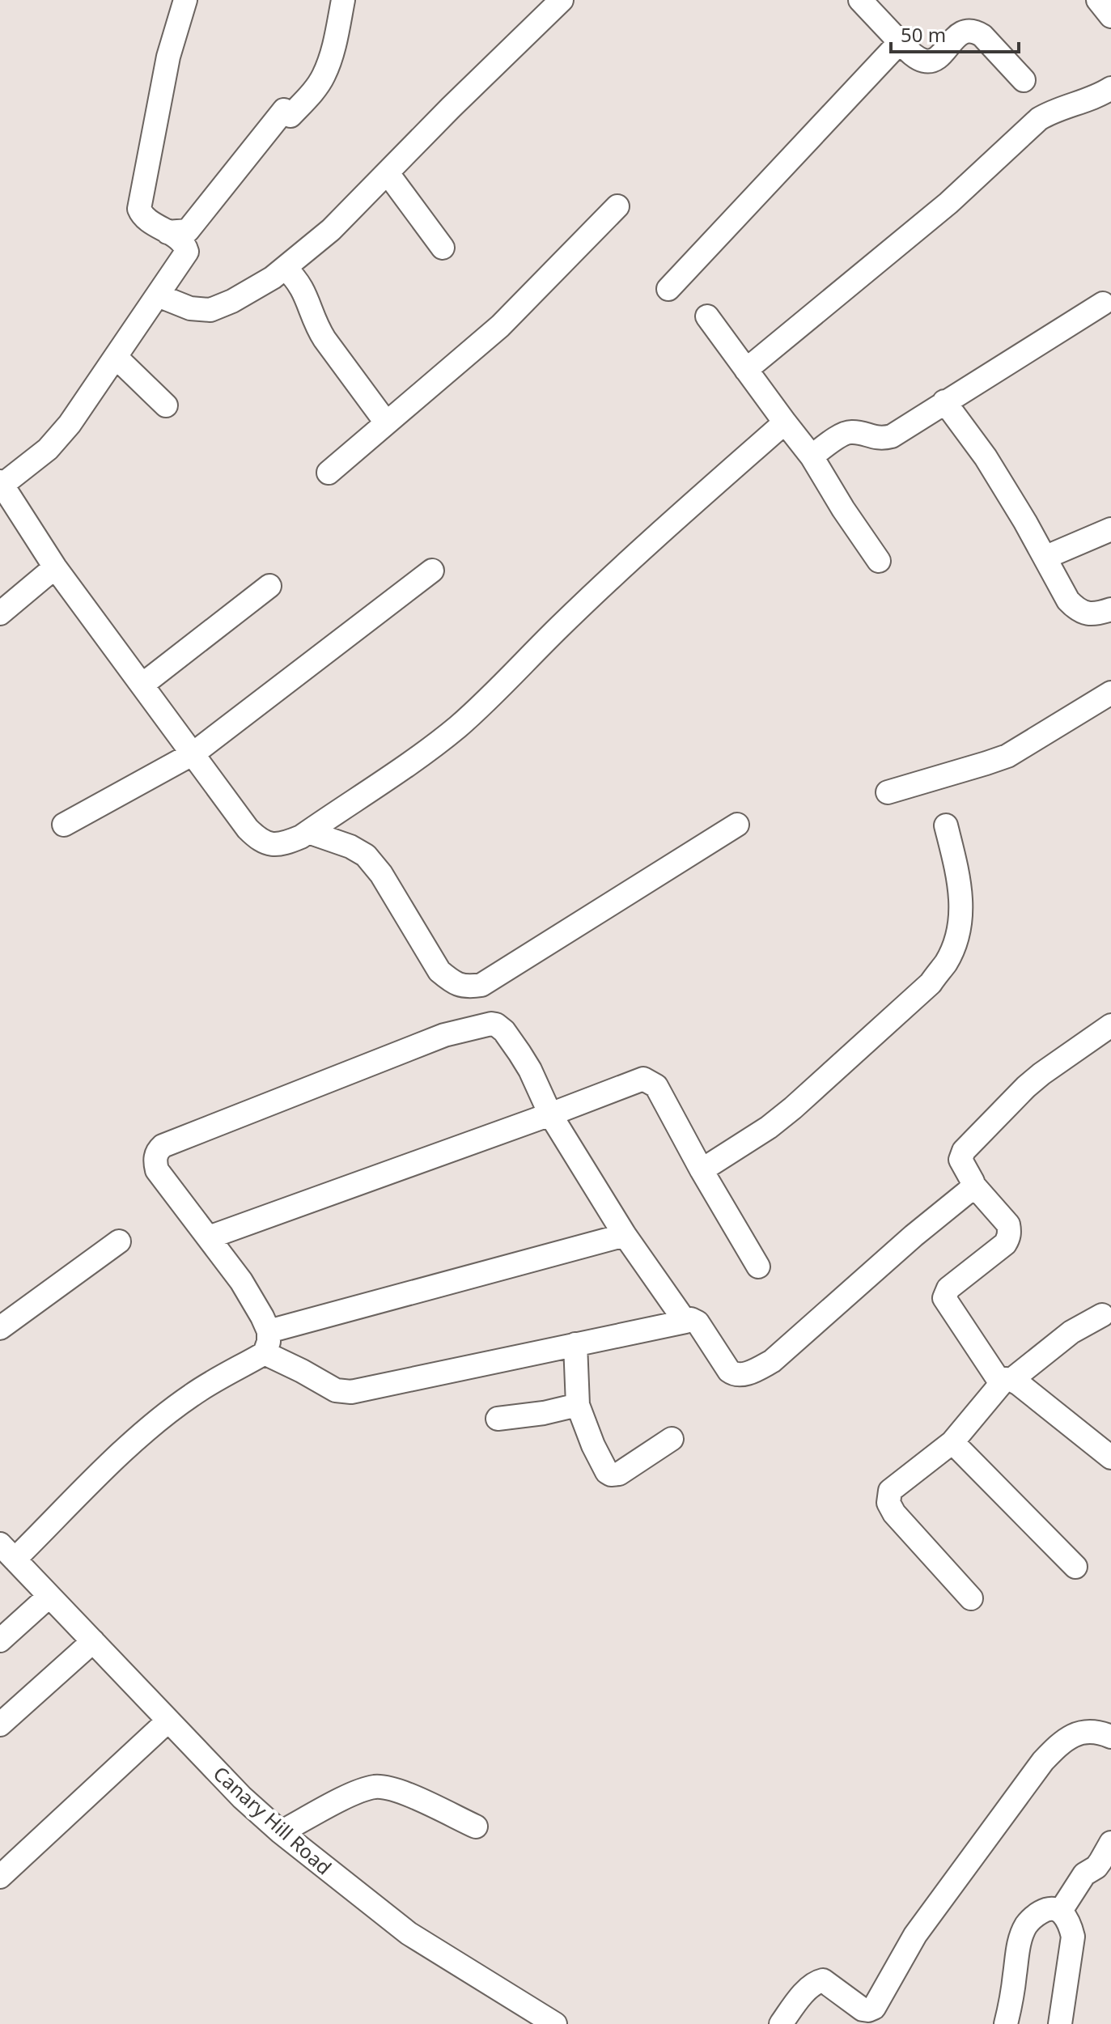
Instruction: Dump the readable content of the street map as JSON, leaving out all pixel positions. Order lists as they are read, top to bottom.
{
  "streets": {
    "street": ["Canary Hill Road"]
  },
  "scale_bar": "50 m"
}
